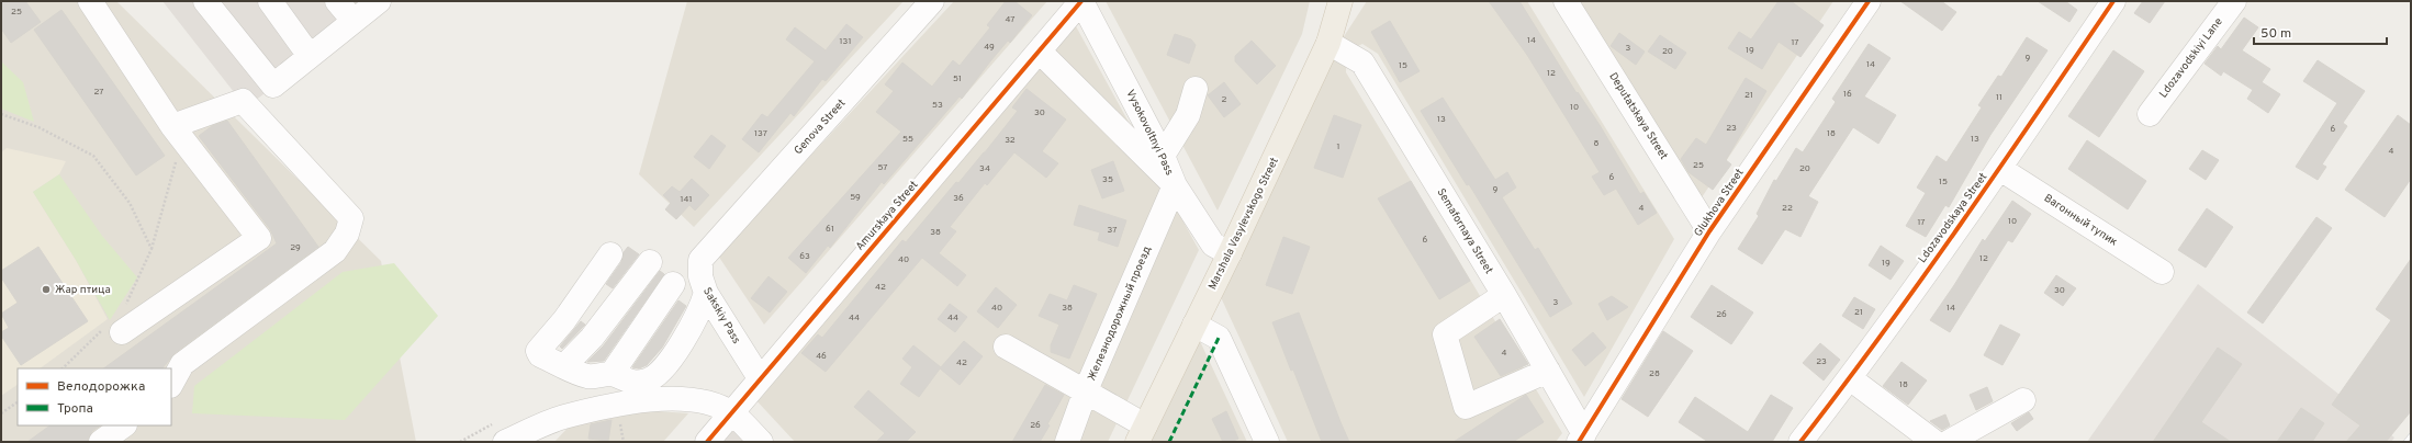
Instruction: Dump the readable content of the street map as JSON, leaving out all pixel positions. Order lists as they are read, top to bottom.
{
  "streets": {
    "main road": ["Marshala Vasylevskogo Street"],
    "street": [
      "Ldozavodskiyi Lane",
      "Deputatskaya Street",
      "Genova Street",
      "Vysokovoltnyi Pass",
      "Glukhova Street",
      "Amurskaya Street",
      "Ldozavodskaya Street",
      "Вагонный тупик",
      "Semafornaya Street",
      "Железнодорожный проезд",
      "Sakskiy Pass"
    ]
  },
  "crossings": [
    ["Deputatskaya Street", "Glukhova Street"],
    ["Genova Street", "Sakskiy Pass"],
    ["Vysokovoltnyi Pass", "Amurskaya Street"],
    ["Vysokovoltnyi Pass", "Marshala Vasylevskogo Street"],
    ["Vysokovoltnyi Pass", "Железнодорожный проезд"],
    ["Glukhova Street", "Semafornaya Street"],
    ["Amurskaya Street", "Sakskiy Pass"],
    ["Ldozavodskaya Street", "Вагонный тупик"],
    ["Marshala Vasylevskogo Street", "Semafornaya Street"]
  ],
  "places": ["Жар птица"],
  "house_numbers": [
    "25",
    "47",
    "14",
    "131",
    "17",
    "49",
    "3",
    "19",
    "20",
    "9",
    "14",
    "15",
    "12",
    "51",
    "27",
    "16",
    "21",
    "11",
    "2",
    "53",
    "10",
    "30",
    "13",
    "23",
    "6",
    "137",
    "18",
    "55",
    "13",
    "32",
    "8",
    "1",
    "4",
    "25",
    "57",
    "34",
    "20",
    "6",
    "35",
    "15",
    "9",
    "59",
    "36",
    "141",
    "4",
    "22",
    "10",
    "17",
    "61",
    "37",
    "38",
    "6",
    "29",
    "63",
    "12",
    "40",
    "19",
    "42",
    "30",
    "3",
    "40",
    "38",
    "14",
    "21",
    "26",
    "44",
    "44",
    "4",
    "46",
    "23",
    "42",
    "28",
    "18",
    "26"
  ],
  "legend": ["Велодорожка", "Тропа"],
  "scale_bar": "50 m"
}
